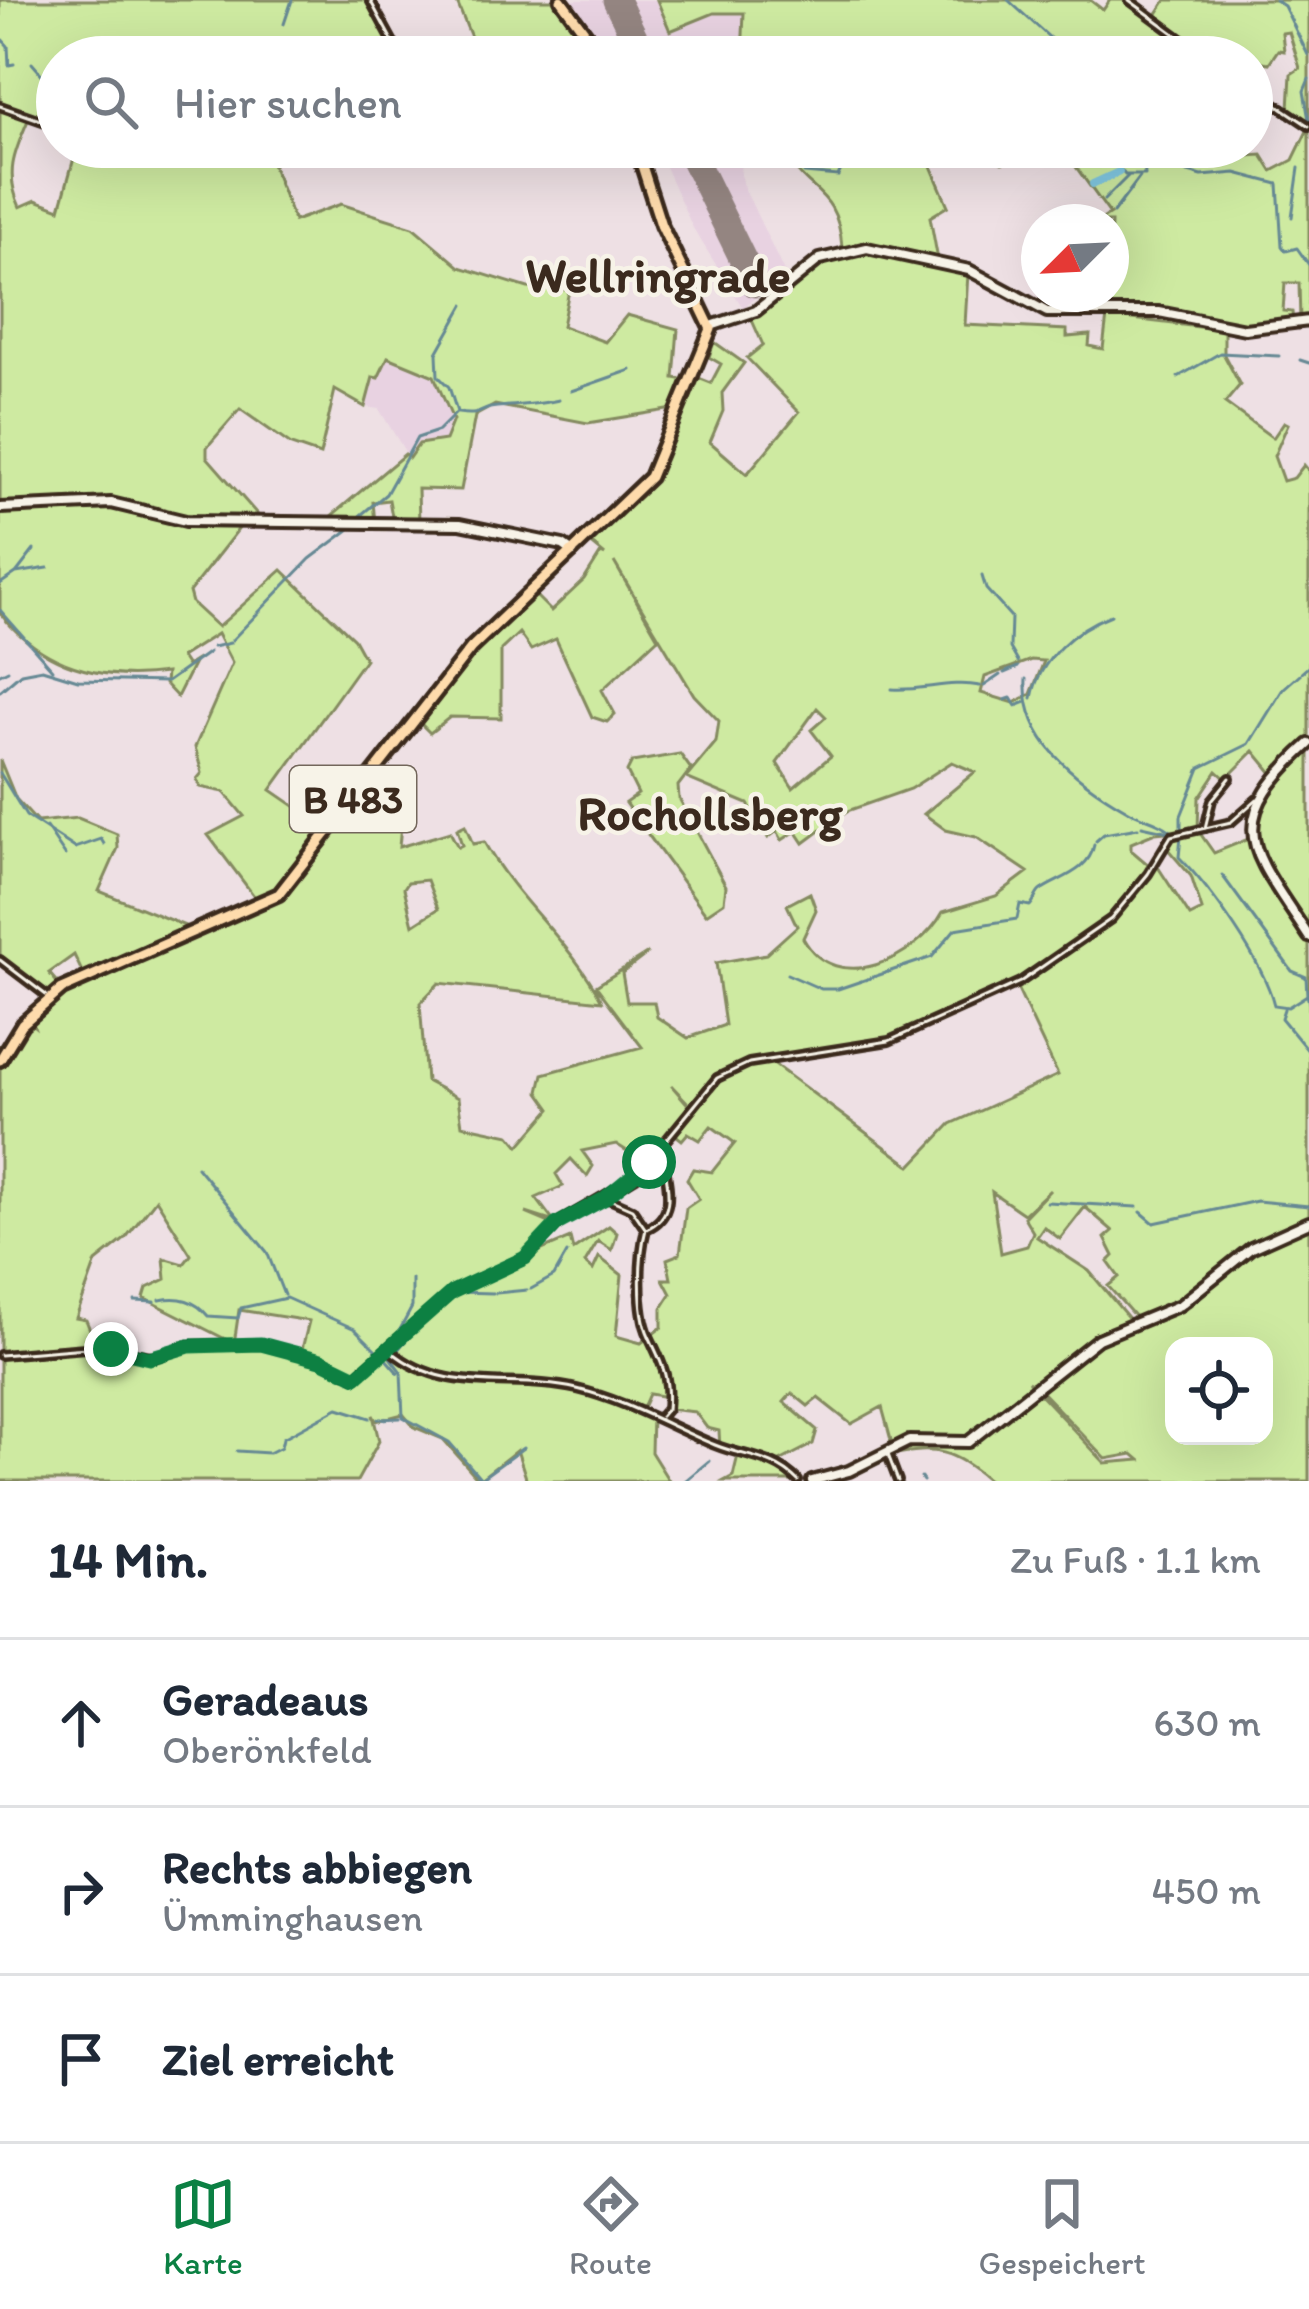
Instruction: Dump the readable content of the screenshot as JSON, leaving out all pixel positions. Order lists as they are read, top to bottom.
{
  "streets": {
    "main road": ["B 483"]
  },
  "districts": ["Wellringrade", "Rochollsberg"],
  "north": "bottom left",
  "page": {
    "search": "Hier suchen",
    "heading": ["14 Min.", "Zu Fuß · 1.1 km"],
    "list": [
      ["Geradeaus", "Oberönkfeld", "630 m"],
      ["Rechts abbiegen", "Ümminghausen", "450 m"],
      "Ziel erreicht"
    ],
    "nav": ["Karte", "Route", "Gespeichert"]
  }
}
